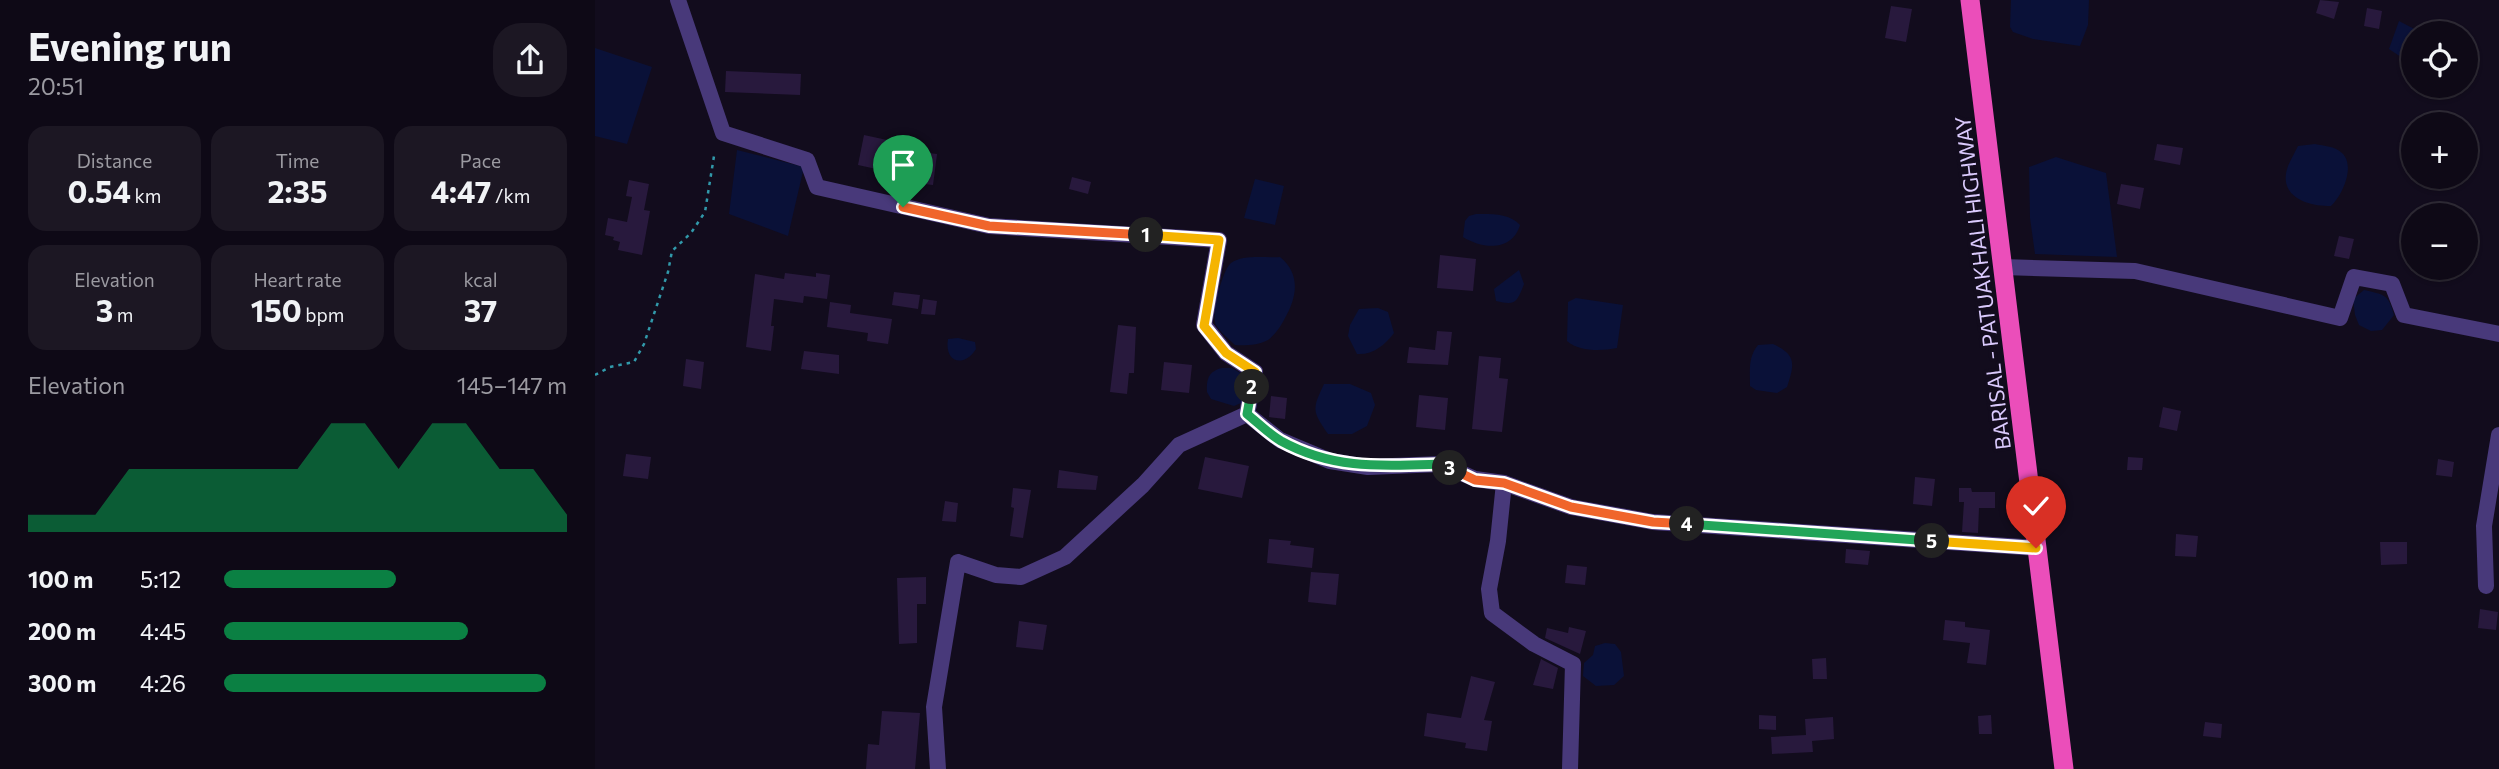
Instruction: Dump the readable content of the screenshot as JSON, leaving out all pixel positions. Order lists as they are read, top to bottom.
{
  "streets": {
    "highway": ["BARISAL - PATUAKHALI HIGHWAY"]
  },
  "page": {
    "heading": ["Evening run", "20:51"],
    "map_buttons": ["+", "−"],
    "stats": [
      ["Distance", "0.54 km"],
      ["Time", "2:35"],
      ["Pace", "4:47 /km"],
      ["Elevation", "3 m"],
      ["Heart rate", "150 bpm"],
      ["kcal", "37"]
    ],
    "pins": [
      "1",
      "2",
      "3",
      "4",
      "5"
    ],
    "chart": ["Elevation", "145–147 m"],
    "list": [
      {
        "name": "100 m",
        "note": "5:12"
      },
      {
        "name": "200 m",
        "note": "4:45"
      },
      {
        "name": "300 m",
        "note": "4:26"
      }
    ]
  }
}
